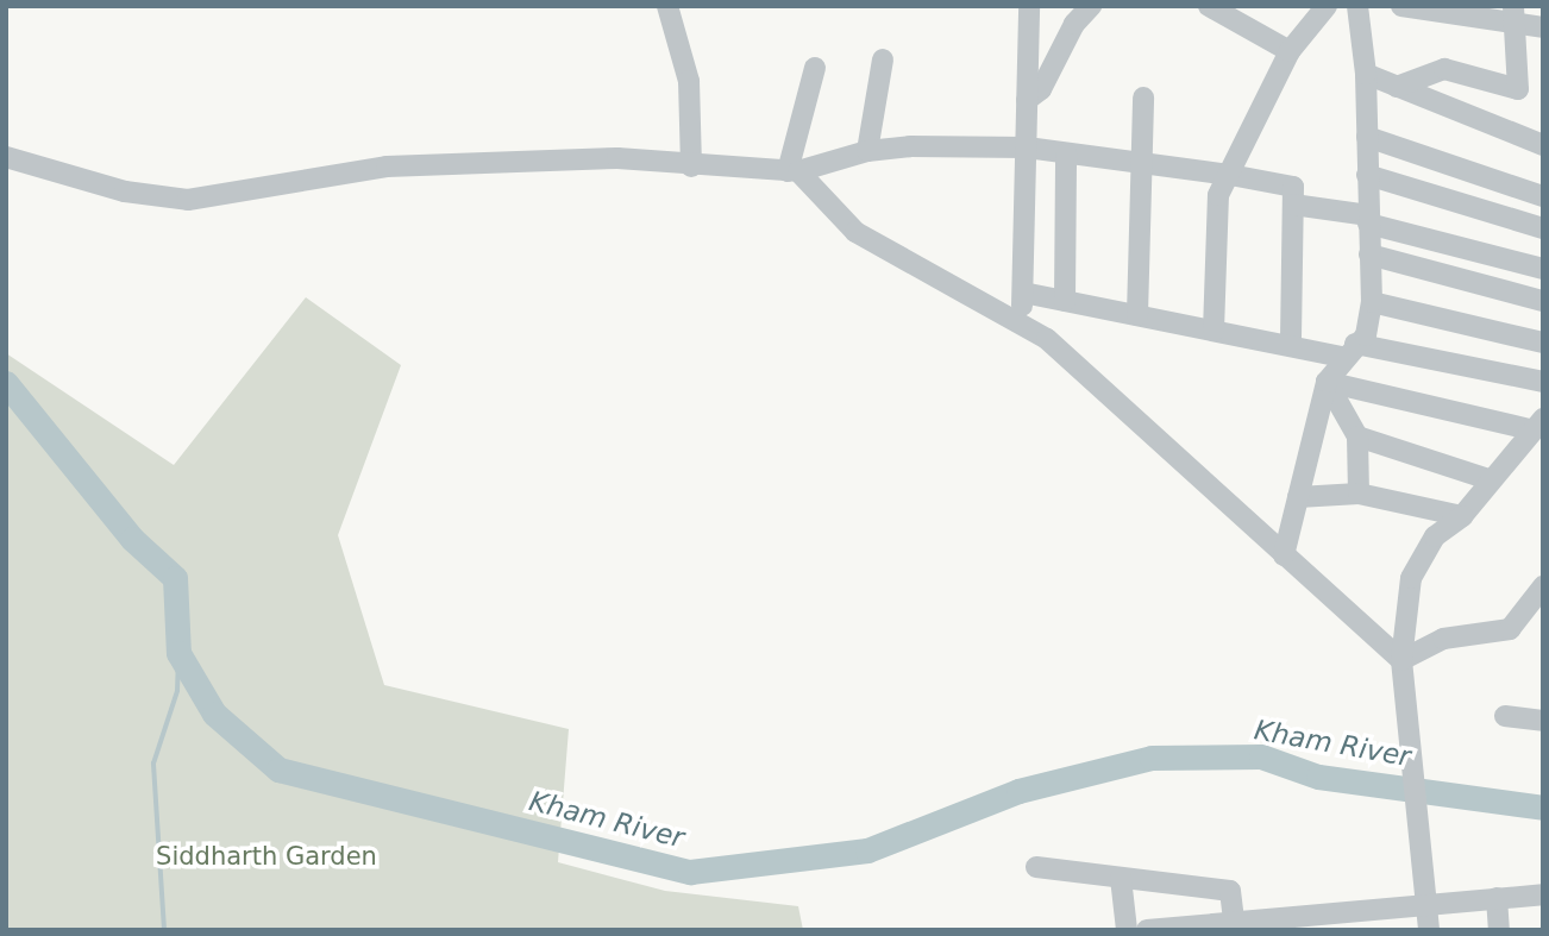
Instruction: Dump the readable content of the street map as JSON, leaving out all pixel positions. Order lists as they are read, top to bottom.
{
  "water": ["Kham River"],
  "parks": ["Siddharth Garden"]
}
